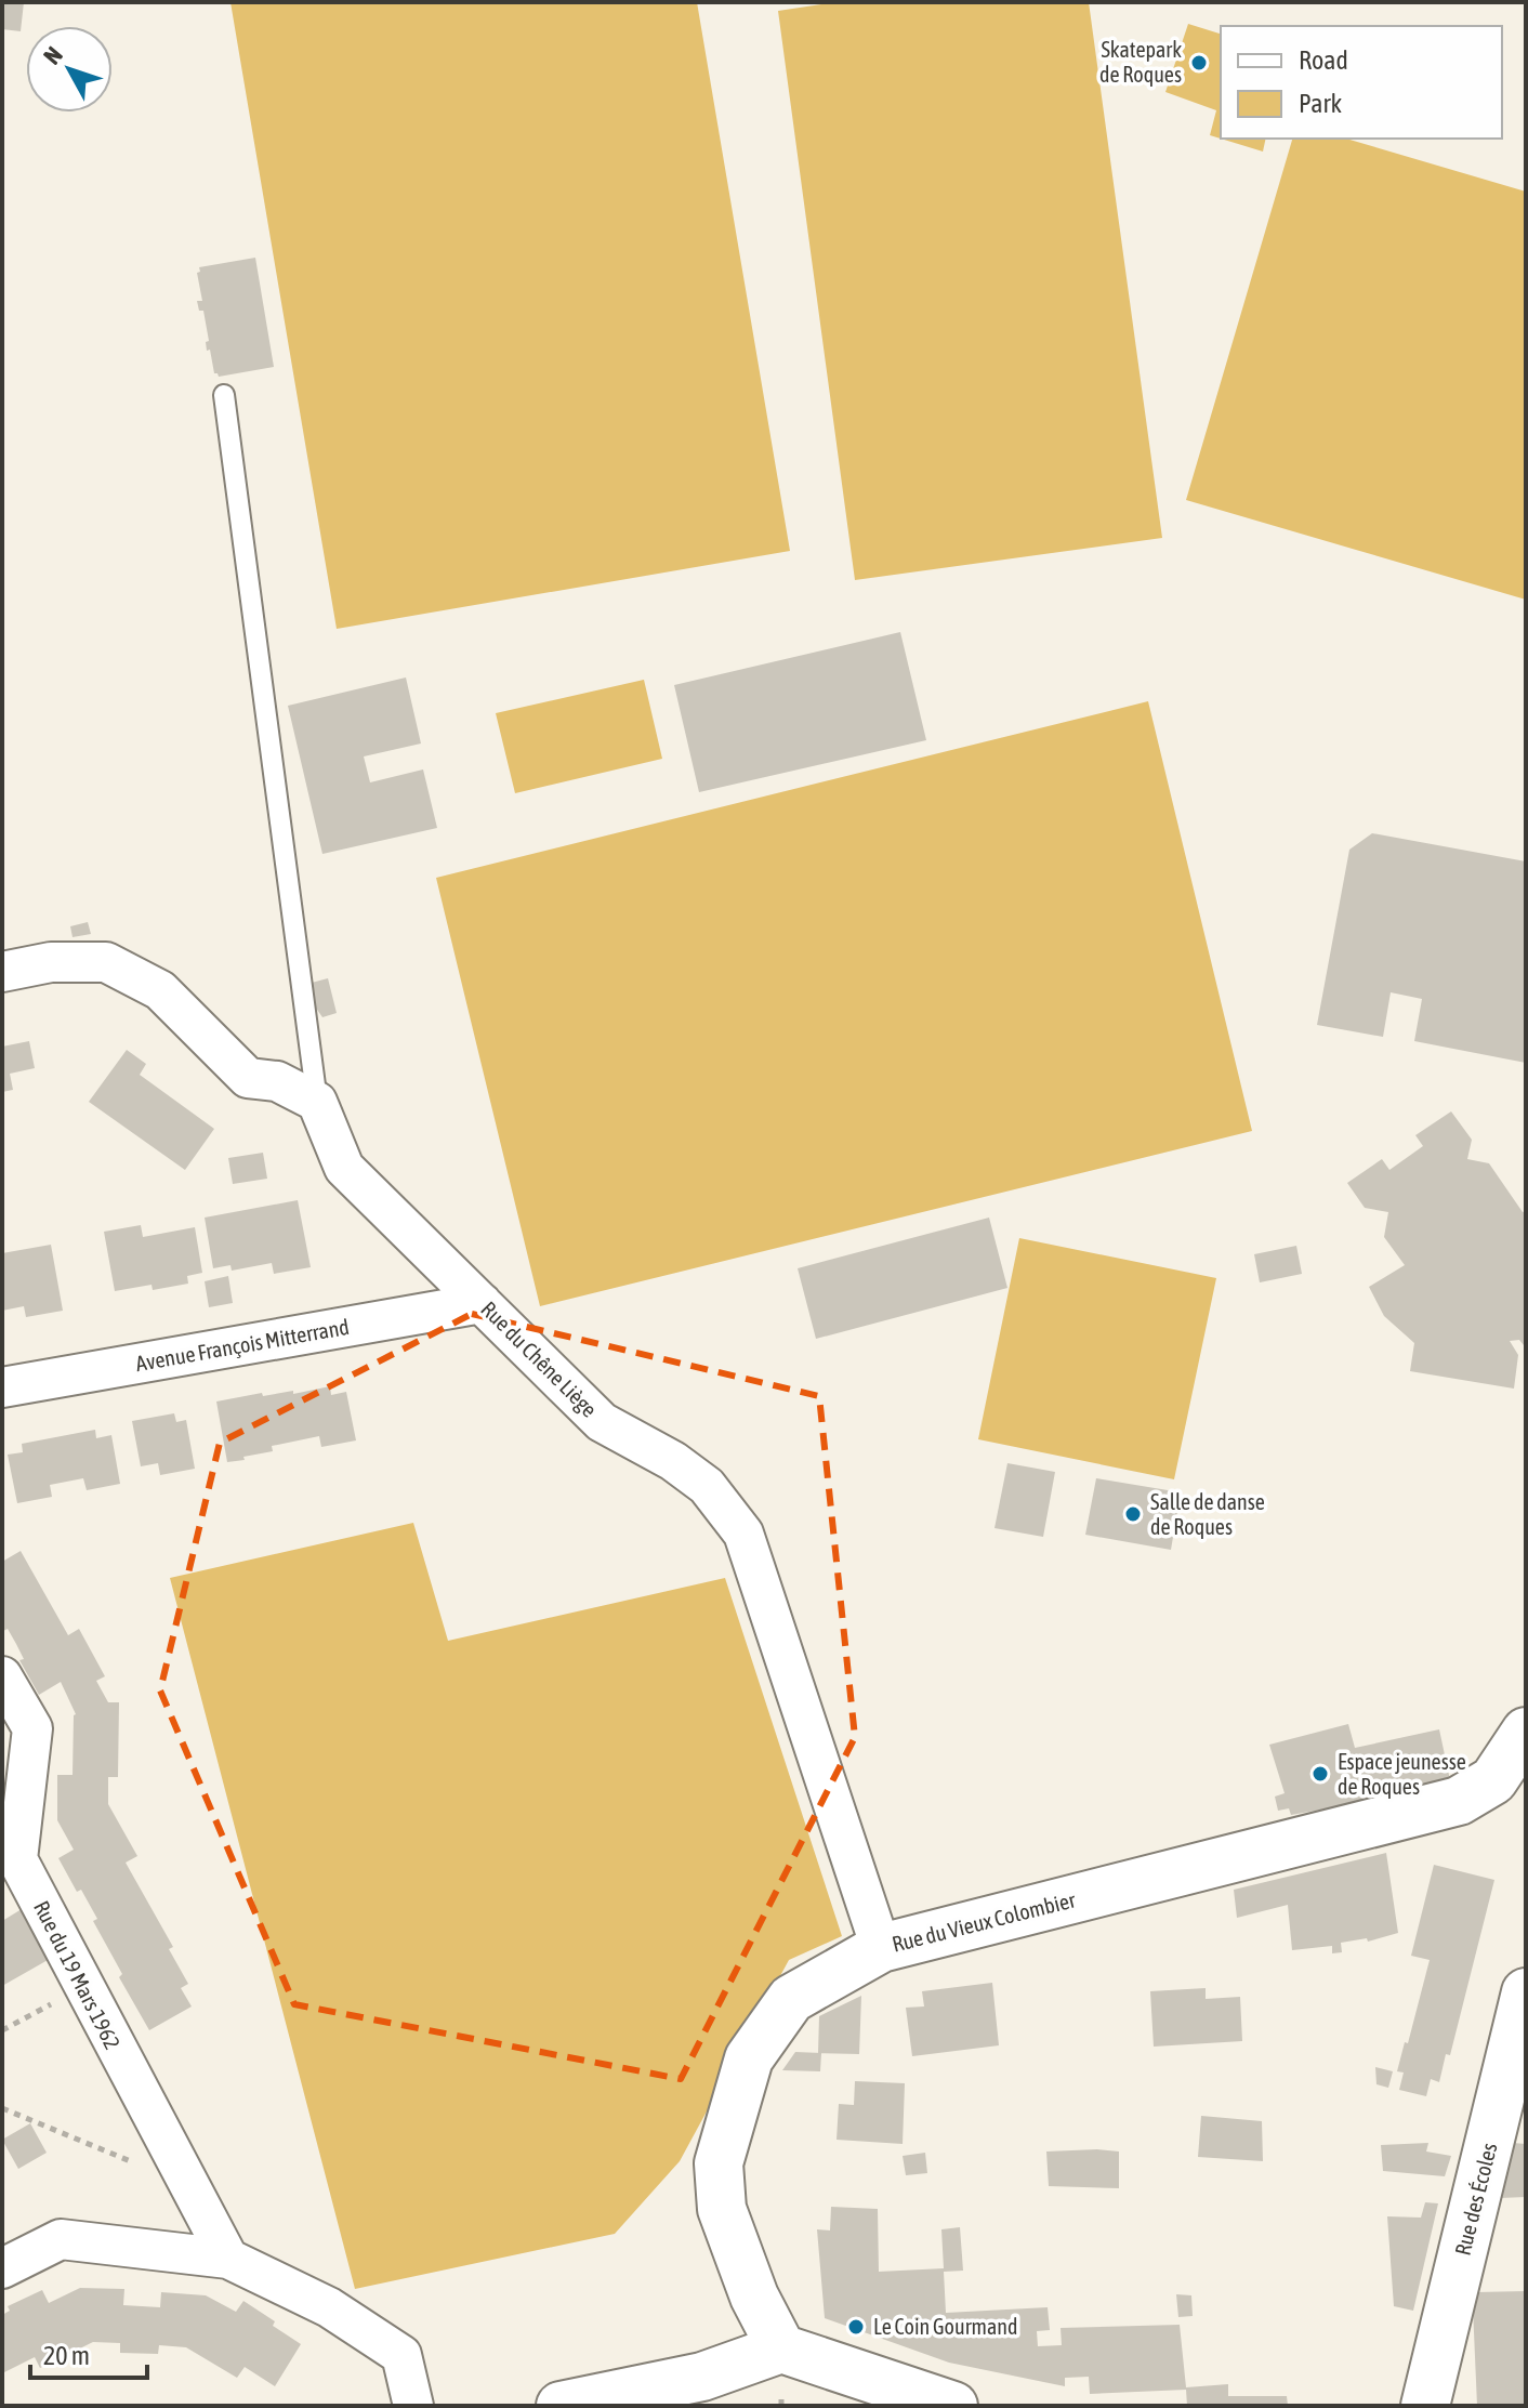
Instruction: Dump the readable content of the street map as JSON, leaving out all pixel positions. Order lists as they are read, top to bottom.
{
  "streets": {
    "street": [
      "Avenue François Mitterrand",
      "Rue du Chêne Liège",
      "Rue du Vieux Colombier",
      "Rue du 19 Mars 1962",
      "Rue des Écoles"
    ]
  },
  "crossings": [
    ["Avenue François Mitterrand", "Rue du Chêne Liège"],
    ["Rue du Chêne Liège", "Rue du Vieux Colombier"]
  ],
  "places": [
    "Skatepark de Roques",
    "Salle de danse de Roques",
    "Espace jeunesse de Roques",
    "Le Coin Gourmand"
  ],
  "legend": ["Road", "Park"],
  "scale_bar": "20 m",
  "north": "top left"
}
